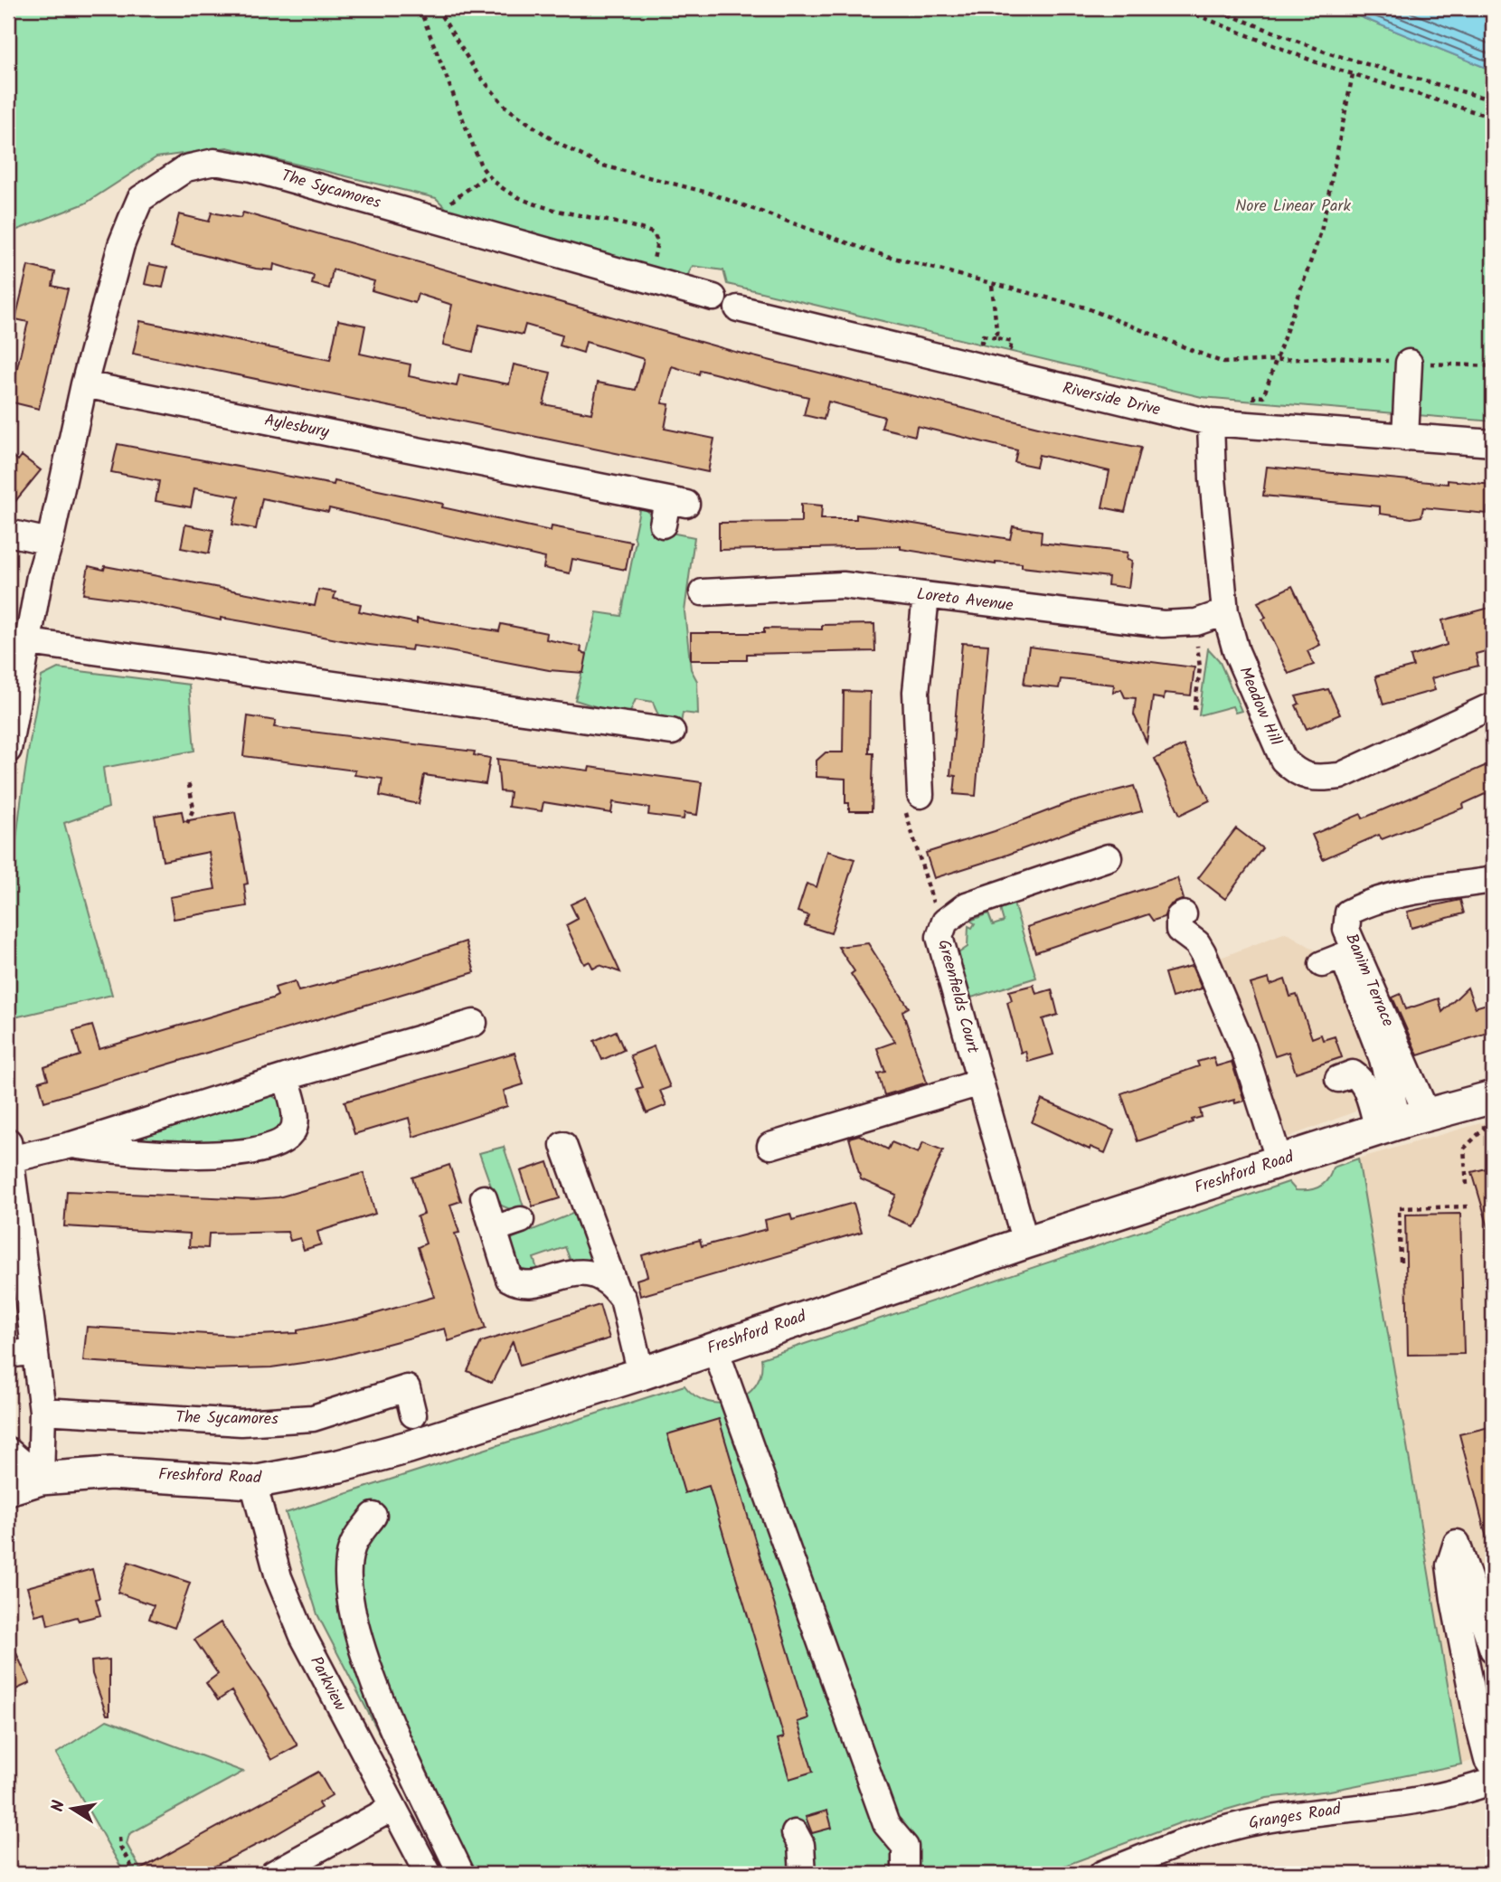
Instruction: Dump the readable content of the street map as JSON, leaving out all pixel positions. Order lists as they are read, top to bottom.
{
  "streets": {
    "main road": ["Freshford Road"],
    "street": [
      "The Sycamores",
      "Riverside Drive",
      "Aylesbury",
      "Loreto Avenue",
      "Meadow Hill",
      "Banim Terrace",
      "Greenfields Court",
      "Parkview",
      "Granges Road"
    ]
  },
  "crossings": [
    ["The Sycamores", "Aylesbury"],
    ["Riverside Drive", "Meadow Hill"],
    ["Loreto Avenue", "Meadow Hill"],
    ["Banim Terrace", "Freshford Road"],
    ["Greenfields Court", "Freshford Road"],
    ["Freshford Road", "Parkview"]
  ],
  "parks": ["Nore Linear Park"],
  "north": "left"
}
